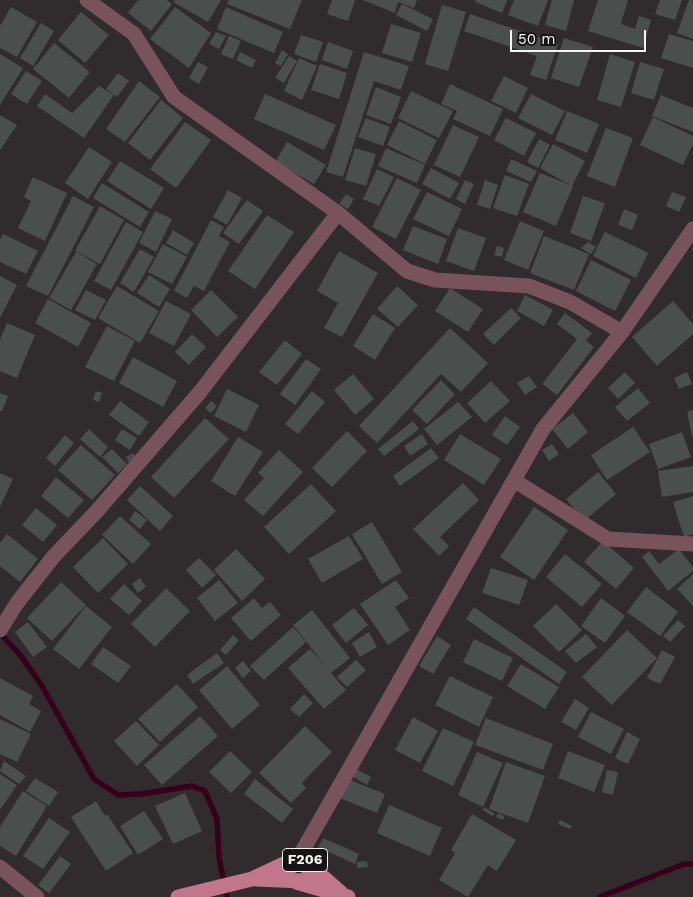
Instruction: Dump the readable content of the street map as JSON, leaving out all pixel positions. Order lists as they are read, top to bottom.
{
  "streets": {
    "main road": ["F206"]
  },
  "scale_bar": "50 m"
}
